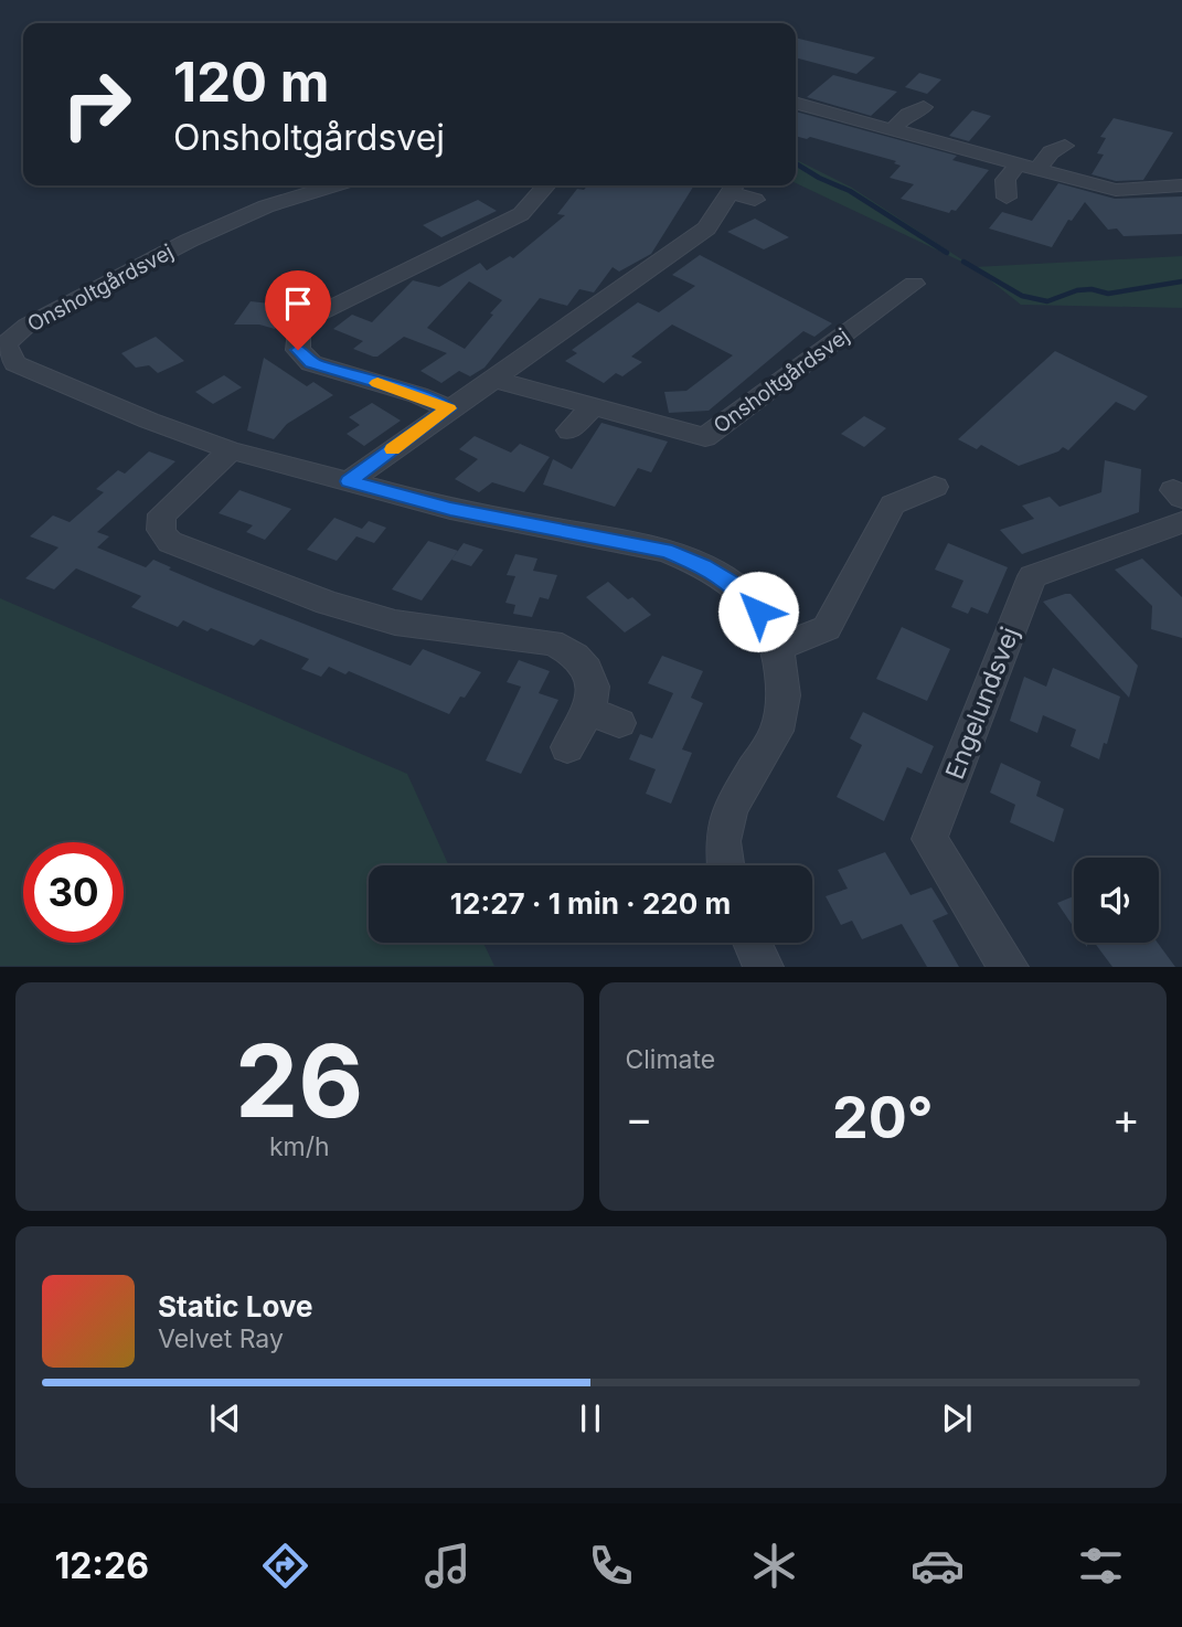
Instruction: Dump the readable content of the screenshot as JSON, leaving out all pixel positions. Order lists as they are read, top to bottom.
{
  "streets": {
    "street": ["Onsholtgårdsvej", "Engelundsvej"]
  },
  "page": {
    "turn": ["120 m", "Onsholtgårdsvej"],
    "limit": "30",
    "trip": "12:27 · 1 min · 220 m",
    "tile": [
      ["26", "km/h"],
      "Climate"
    ],
    "heat": ["−", "20°", "+"],
    "song": ["Static Love", "Velvet Ray"],
    "tabs": "12:26"
  }
}
